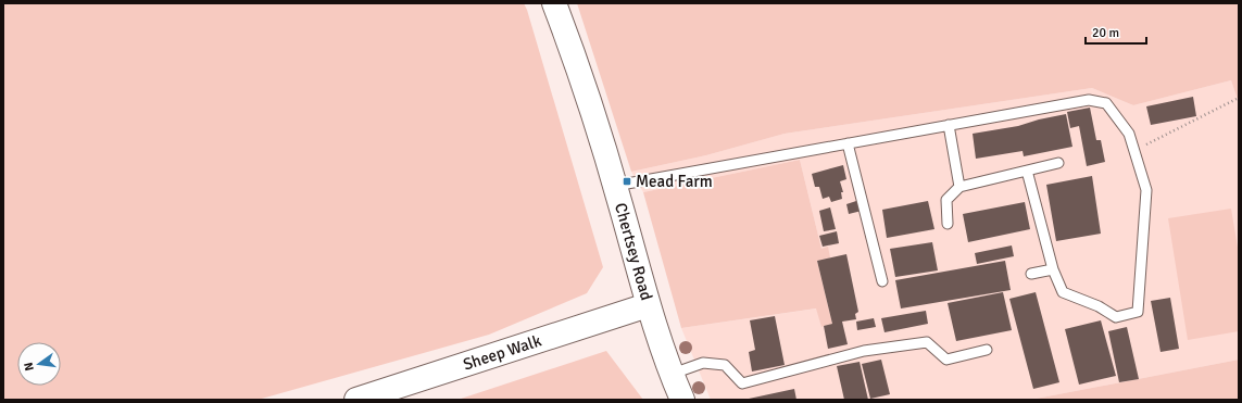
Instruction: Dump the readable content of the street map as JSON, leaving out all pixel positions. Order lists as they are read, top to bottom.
{
  "streets": {
    "main road": ["Chertsey Road", "Sheep Walk"]
  },
  "crossings": [
    ["Chertsey Road", "Sheep Walk"]
  ],
  "places": {
    "transit": ["Mead Farm"]
  },
  "scale_bar": "20 m",
  "north": "left"
}
